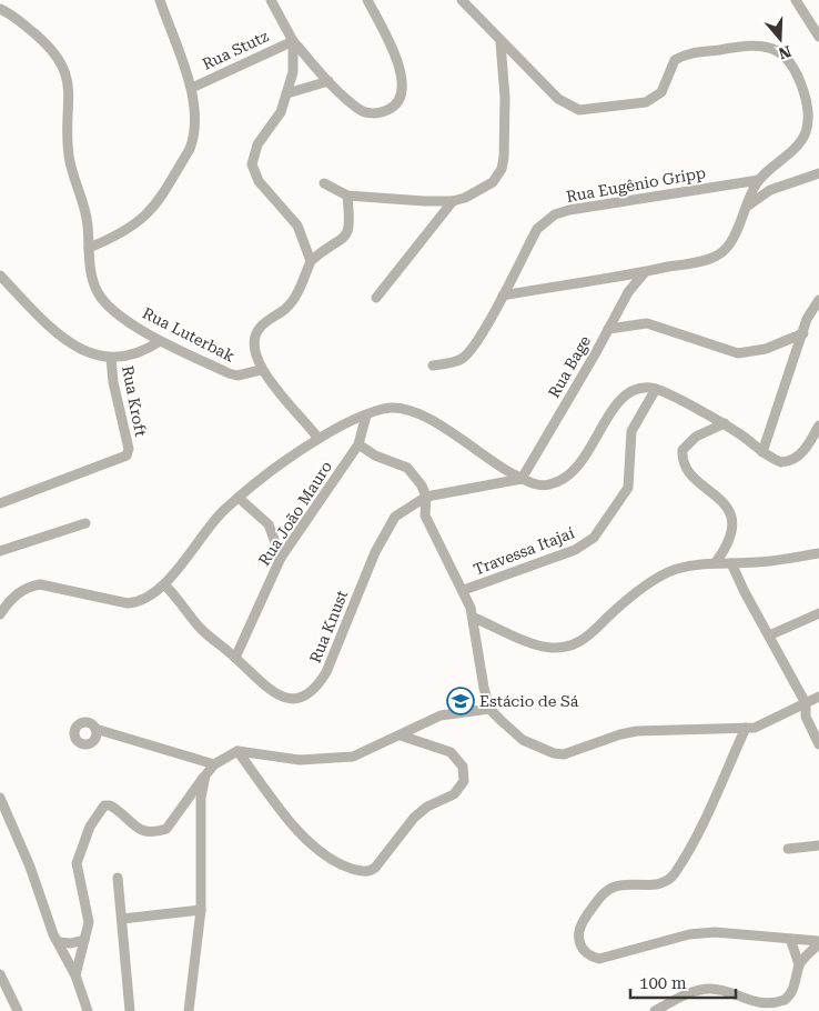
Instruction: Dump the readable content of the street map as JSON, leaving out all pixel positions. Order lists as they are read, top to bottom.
{
  "streets": {
    "street": [
      "Rua Stutz",
      "Rua Eugênio Gripp",
      "Rua Luterbak",
      "Rua Bage",
      "Rua Kroft",
      "Rua João Mauro",
      "Travessa Itajaí",
      "Rua Knust"
    ]
  },
  "crossings": [
    ["Rua Bage", "Rua Knust"],
    ["Rua João Mauro", "Rua Knust"]
  ],
  "places": {
    "school or university": ["Estácio de Sá"]
  },
  "scale_bar": "100 m",
  "north": "bottom"
}
